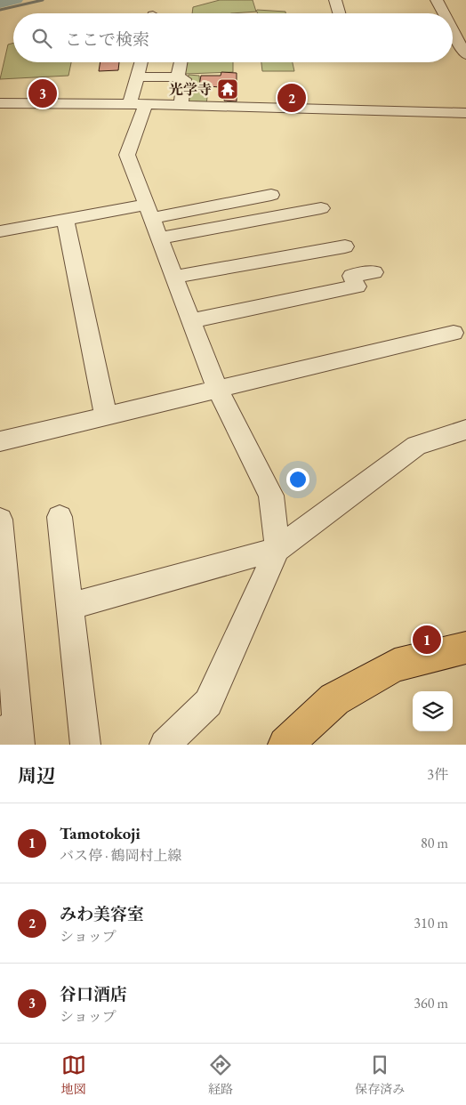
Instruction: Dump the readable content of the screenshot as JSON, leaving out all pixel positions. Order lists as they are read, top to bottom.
{
  "places": {
    "temple": ["光学寺"]
  },
  "page": {
    "search": "ここで検索",
    "pins": ["3", "2", "1"],
    "heading": ["周辺", "3件"],
    "list": [
      {
        "mark": "1",
        "name": "Tamotokoji",
        "note": "バス停 · 鶴岡村上線",
        "value": "80 m"
      },
      {
        "mark": "2",
        "name": "みわ美容室",
        "note": "ショップ",
        "value": "310 m"
      },
      {
        "mark": "3",
        "name": "谷口酒店",
        "note": "ショップ",
        "value": "360 m"
      }
    ],
    "nav": ["地図", "経路", "保存済み"]
  }
}
